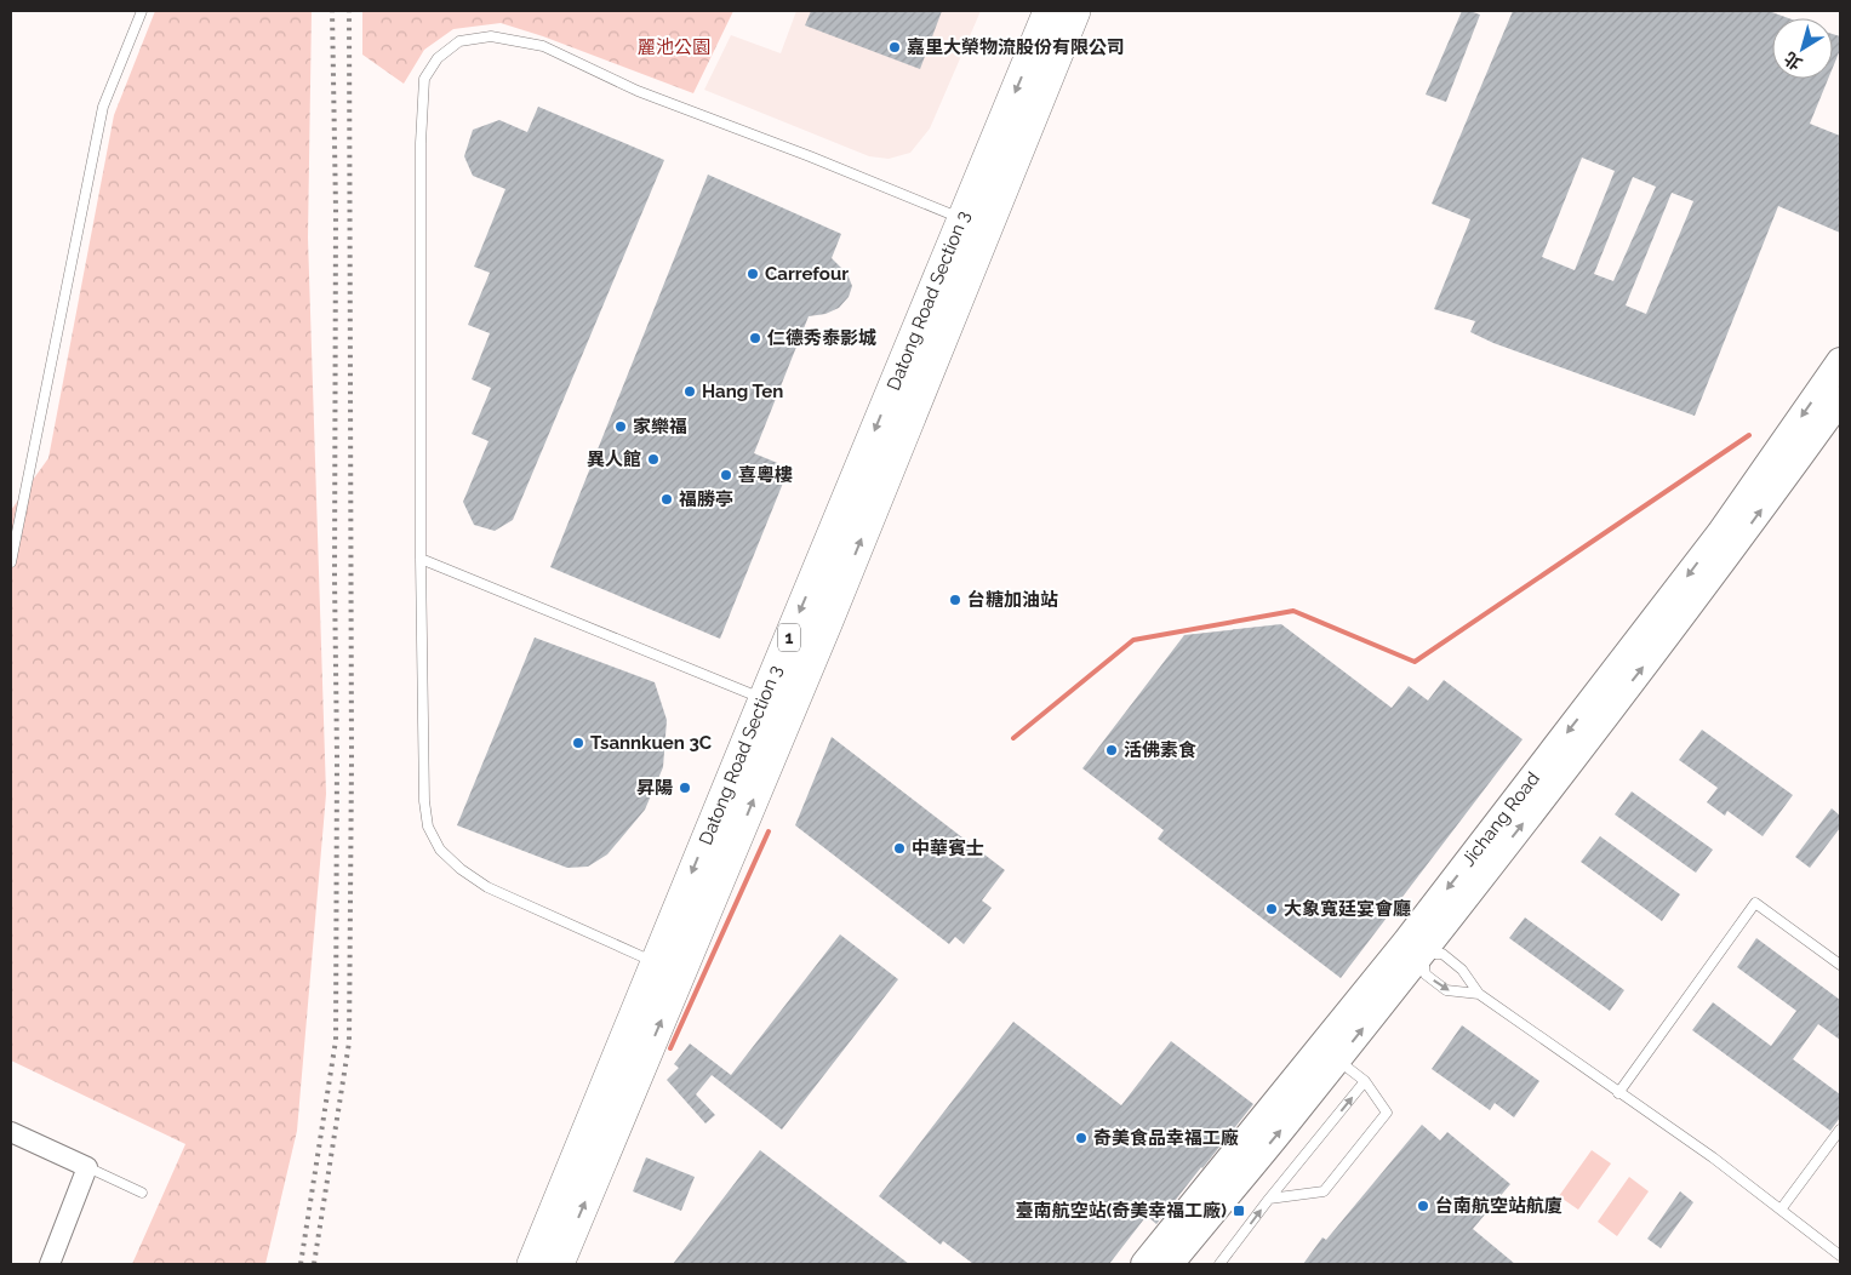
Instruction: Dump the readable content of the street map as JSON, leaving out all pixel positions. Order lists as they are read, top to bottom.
{
  "streets": {
    "main road": ["Datong Road Section 3", "1"],
    "street": ["Jichang Road"]
  },
  "parks": ["麗池公園"],
  "places": {
    "other": [
      "嘉里大榮物流股份有限公司",
      "Carrefour",
      "仁德秀泰影城",
      "Hang Ten",
      "家樂福",
      "異人館",
      "喜粵樓",
      "福勝亭",
      "台糖加油站",
      "Tsannkuen 3C",
      "活佛素食",
      "昇陽",
      "中華賓士",
      "大象寬廷宴會廳",
      "奇美食品幸福工廠",
      "台南航空站航廈"
    ],
    "transit": ["臺南航空站(奇美幸福工廠)"]
  },
  "north": "bottom left"
}
